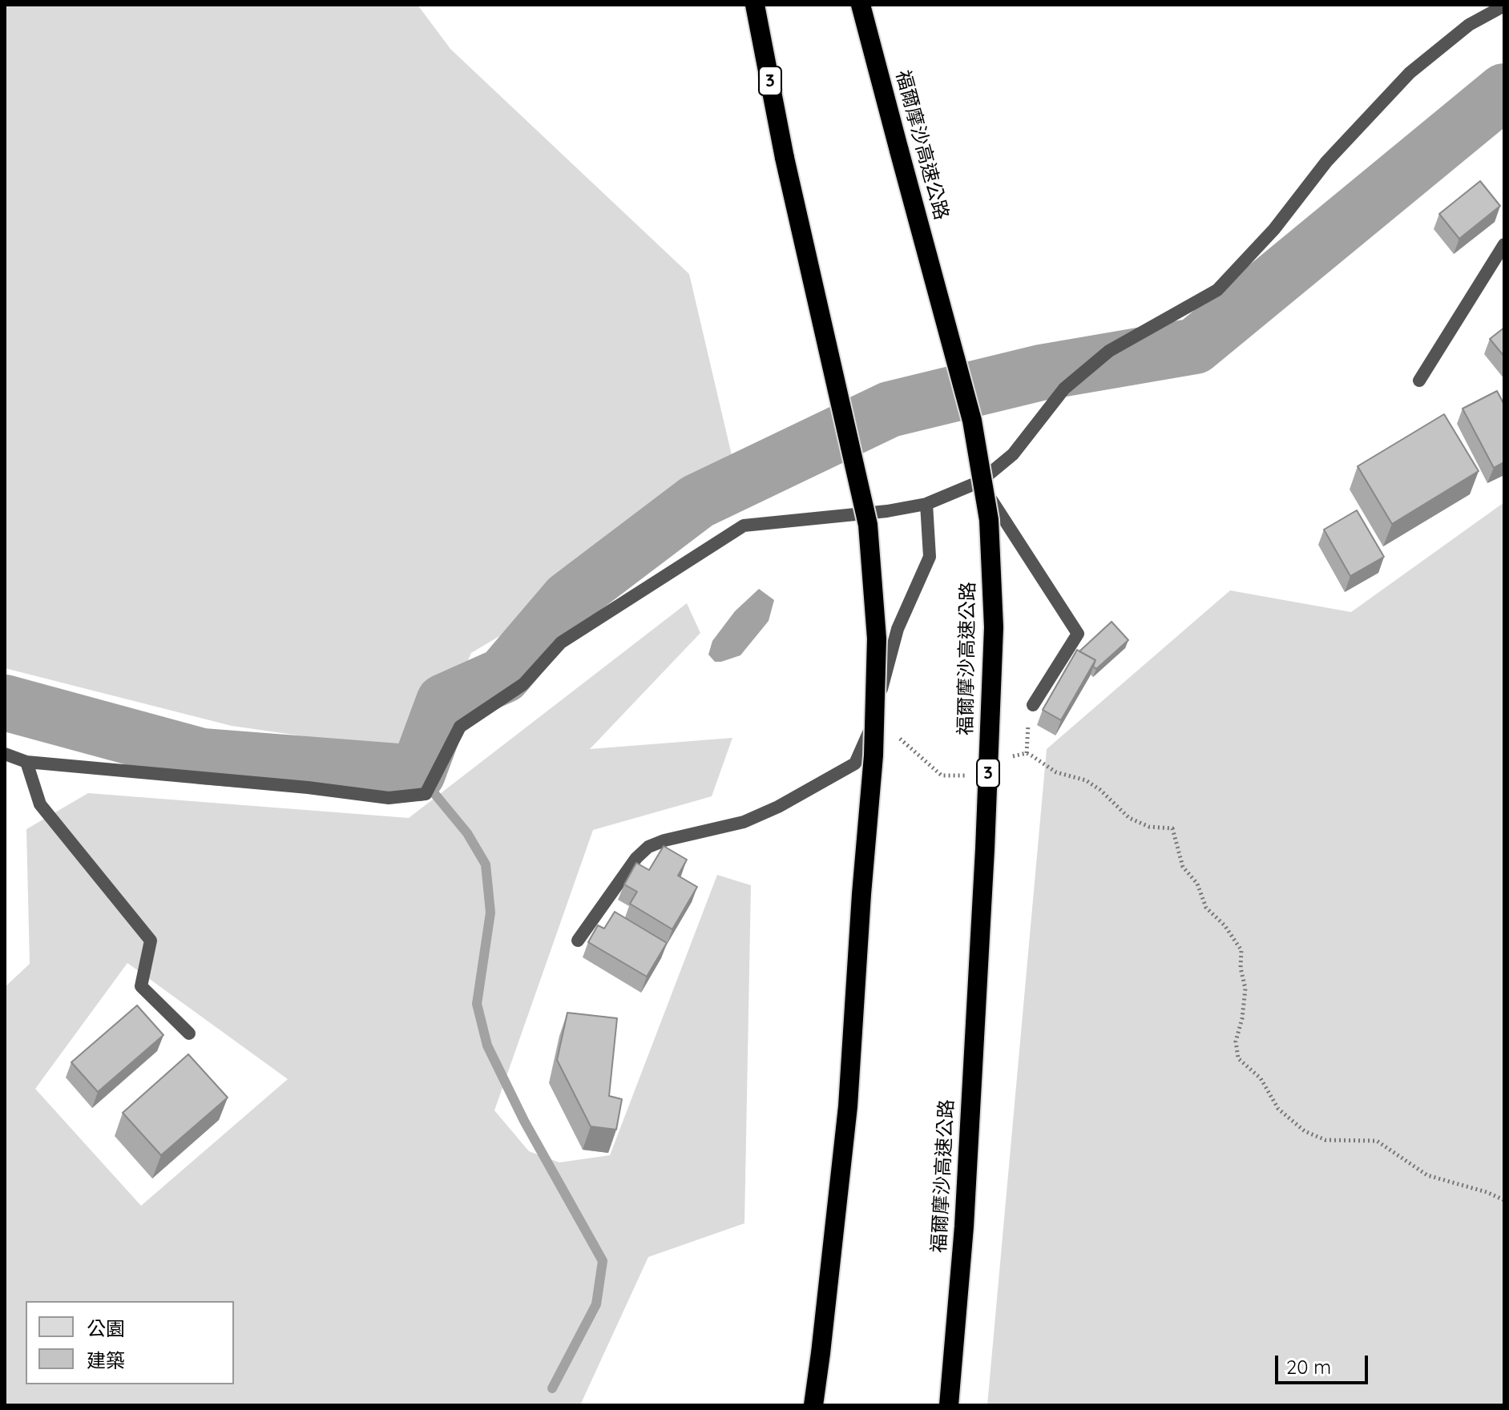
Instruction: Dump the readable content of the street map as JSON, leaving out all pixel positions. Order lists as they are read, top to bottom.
{
  "streets": {
    "highway": ["3", "福爾摩沙高速公路"]
  },
  "legend": ["公園", "建築"],
  "scale_bar": "20 m"
}
